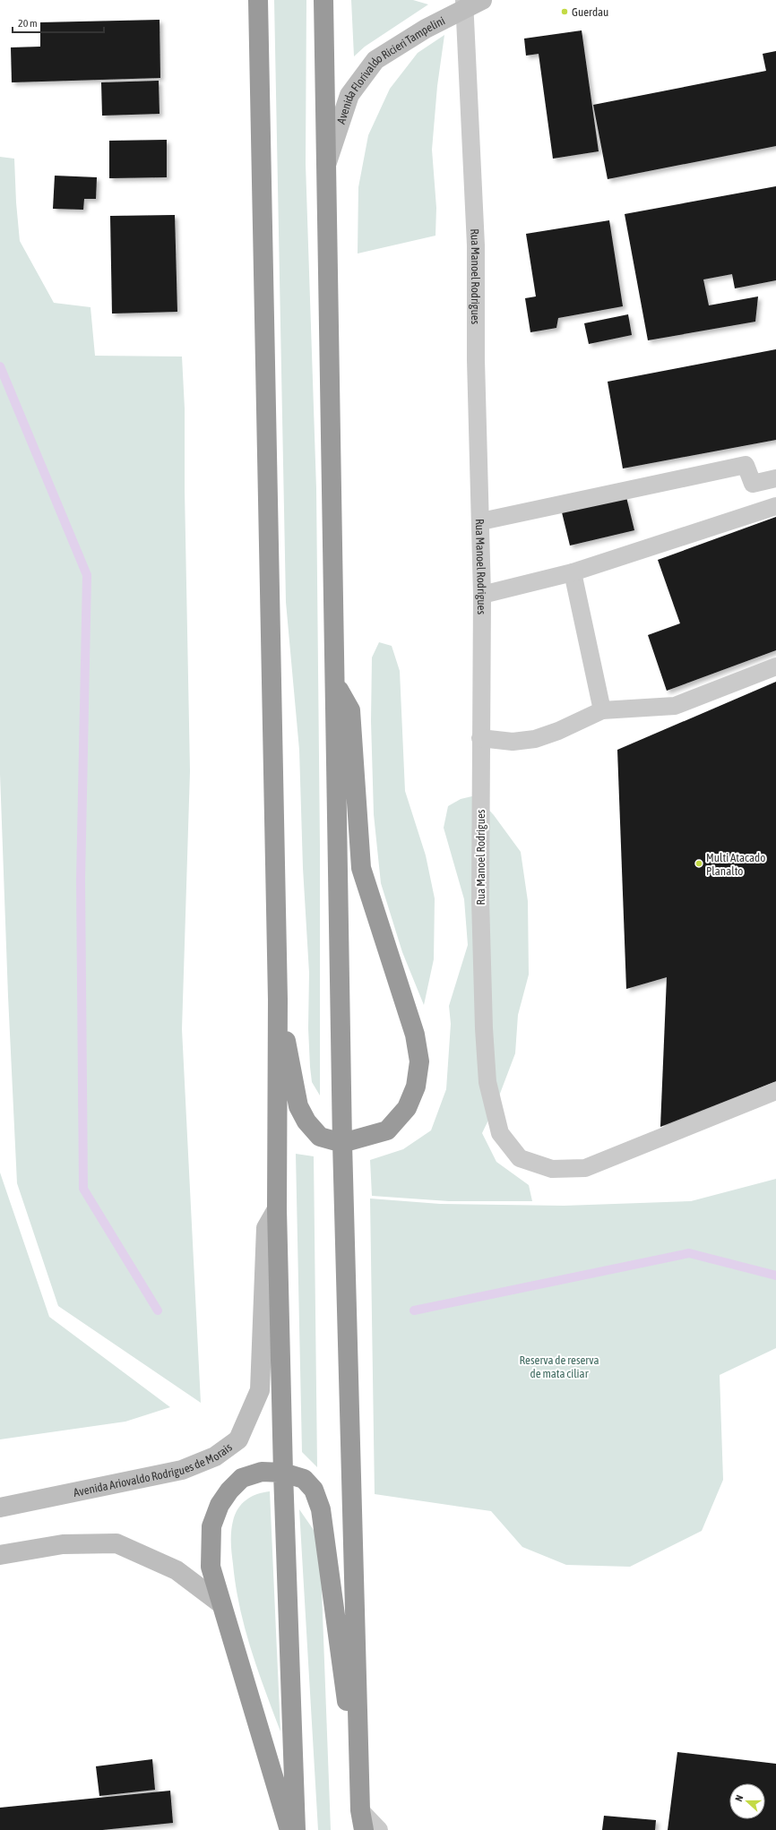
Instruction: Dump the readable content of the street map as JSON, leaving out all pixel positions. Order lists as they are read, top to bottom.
{
  "streets": {
    "street": ["Avenida Florivaldo Ricieri Tampelini", "Avenida Ariovaldo Rodrigues de Morais"],
    "lane": ["Rua Manoel Rodrigues"]
  },
  "crossings": [
    ["Avenida Florivaldo Ricieri Tampelini", "Rua Manoel Rodrigues"]
  ],
  "parks": ["Reserva de reserva de mata ciliar"],
  "places": ["Guerdau", "Multi Atacado Planalto"],
  "scale_bar": "20 m",
  "north": "left"
}
